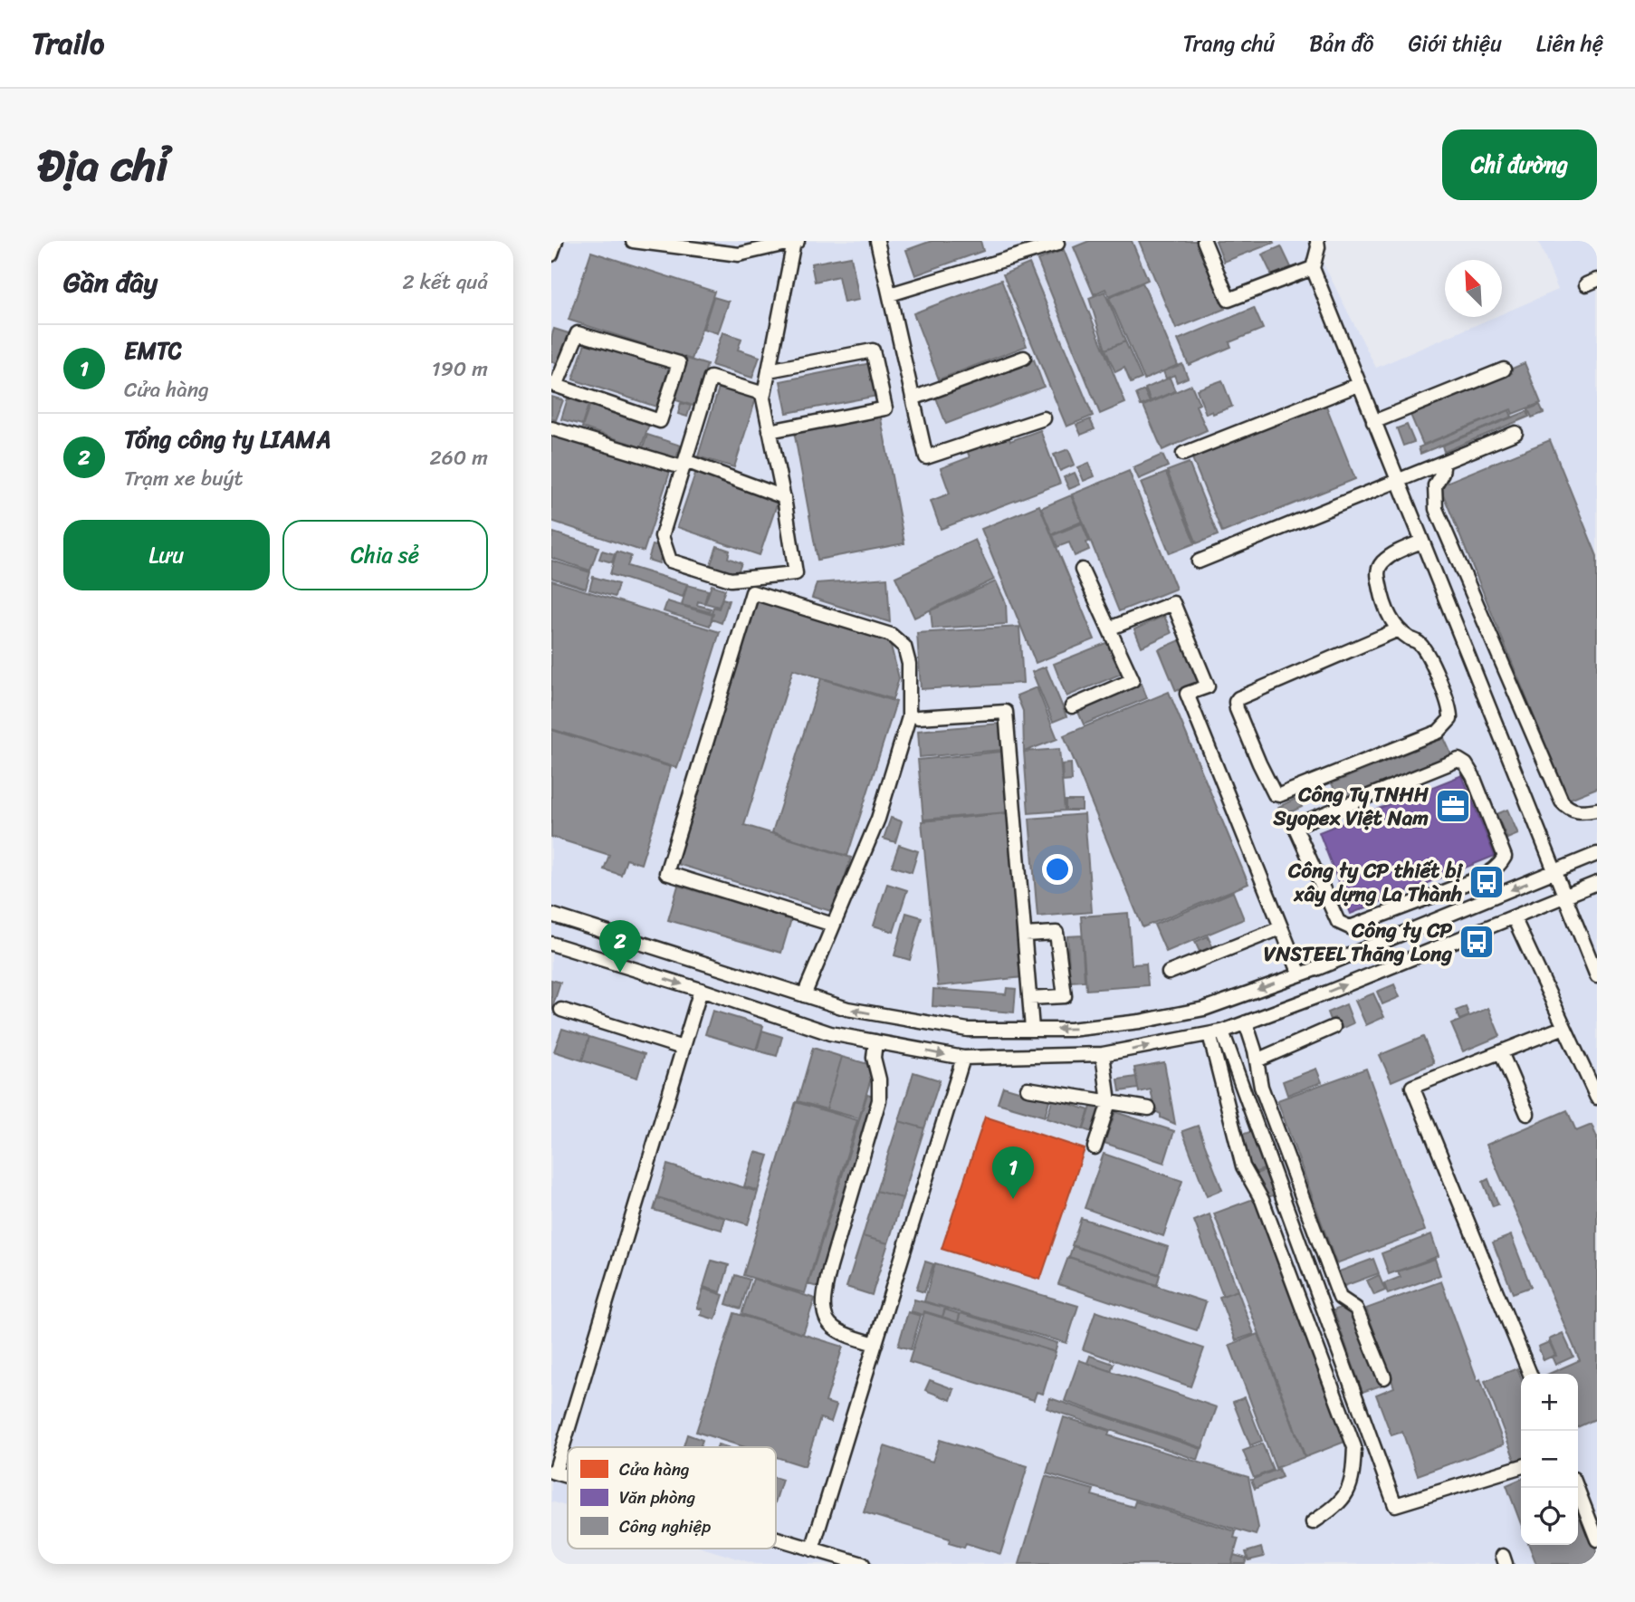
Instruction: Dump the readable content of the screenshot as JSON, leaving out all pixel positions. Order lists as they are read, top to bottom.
{
  "places": {
    "office": ["Công Ty TNHH Syopex Việt Nam"],
    "bus stop": ["Công ty CP thiết bị xây dựng La Thành", "Công ty CP VNSTEEL Thăng Long"]
  },
  "legend": ["Cửa hàng", "Văn phòng", "Công nghiệp"],
  "north": "top left",
  "page": {
    "header": "Trailo",
    "nav": [
      "Trang chủ",
      "Bản đồ",
      "Giới thiệu",
      "Liên hệ"
    ],
    "title": "Địa chỉ",
    "buttons": [
      "Chỉ đường",
      ["Lưu", "Chia sẻ"]
    ],
    "heading": ["Gần đây", "2 kết quả"],
    "list": [
      {
        "mark": "1",
        "name": "EMTC",
        "note": "Cửa hàng",
        "value": "190 m"
      },
      {
        "mark": "2",
        "name": "Tổng công ty LIAMA",
        "note": "Trạm xe buýt",
        "value": "260 m"
      }
    ],
    "pins": ["2", "1"],
    "map_buttons": ["+", "−"]
  }
}
